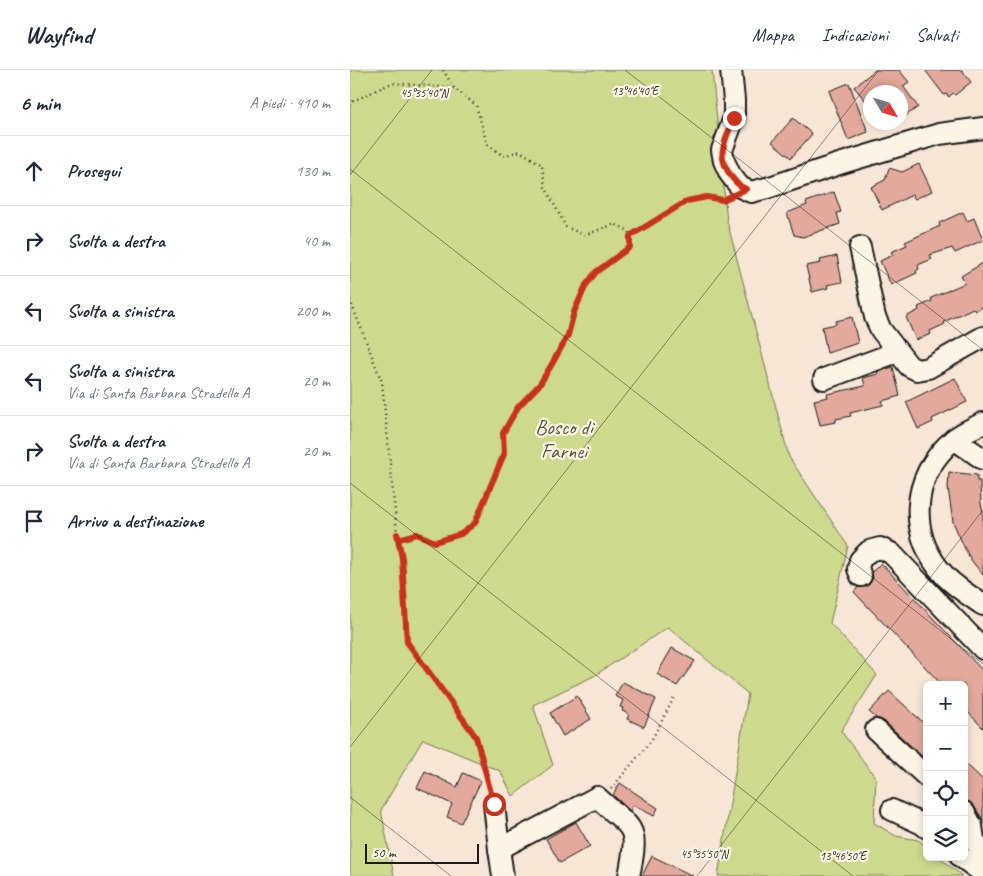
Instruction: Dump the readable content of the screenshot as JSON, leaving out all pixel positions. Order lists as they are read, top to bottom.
{
  "parks": ["Bosco di Farnei"],
  "scale_bar": "50 m",
  "north": "bottom right",
  "page": {
    "header": "Wayfind",
    "nav": ["Mappa", "Indicazioni", "Salvati"],
    "heading": ["6 min", "A piedi · 410 m"],
    "list": [
      ["Prosegui", "130 m"],
      ["Svolta a destra", "40 m"],
      ["Svolta a sinistra", "200 m"],
      ["Svolta a sinistra", "Via di Santa Barbara Stradello A", "20 m"],
      ["Svolta a destra", "Via di Santa Barbara Stradello A", "20 m"],
      "Arrivo a destinazione"
    ],
    "map_buttons": ["+", "−"],
    "scale": "50 m"
  },
  "coordinates": [
    "13°46'40\"E",
    "45°35'40\"N",
    "45°35'50\"N",
    "13°46'50\"E"
  ]
}
